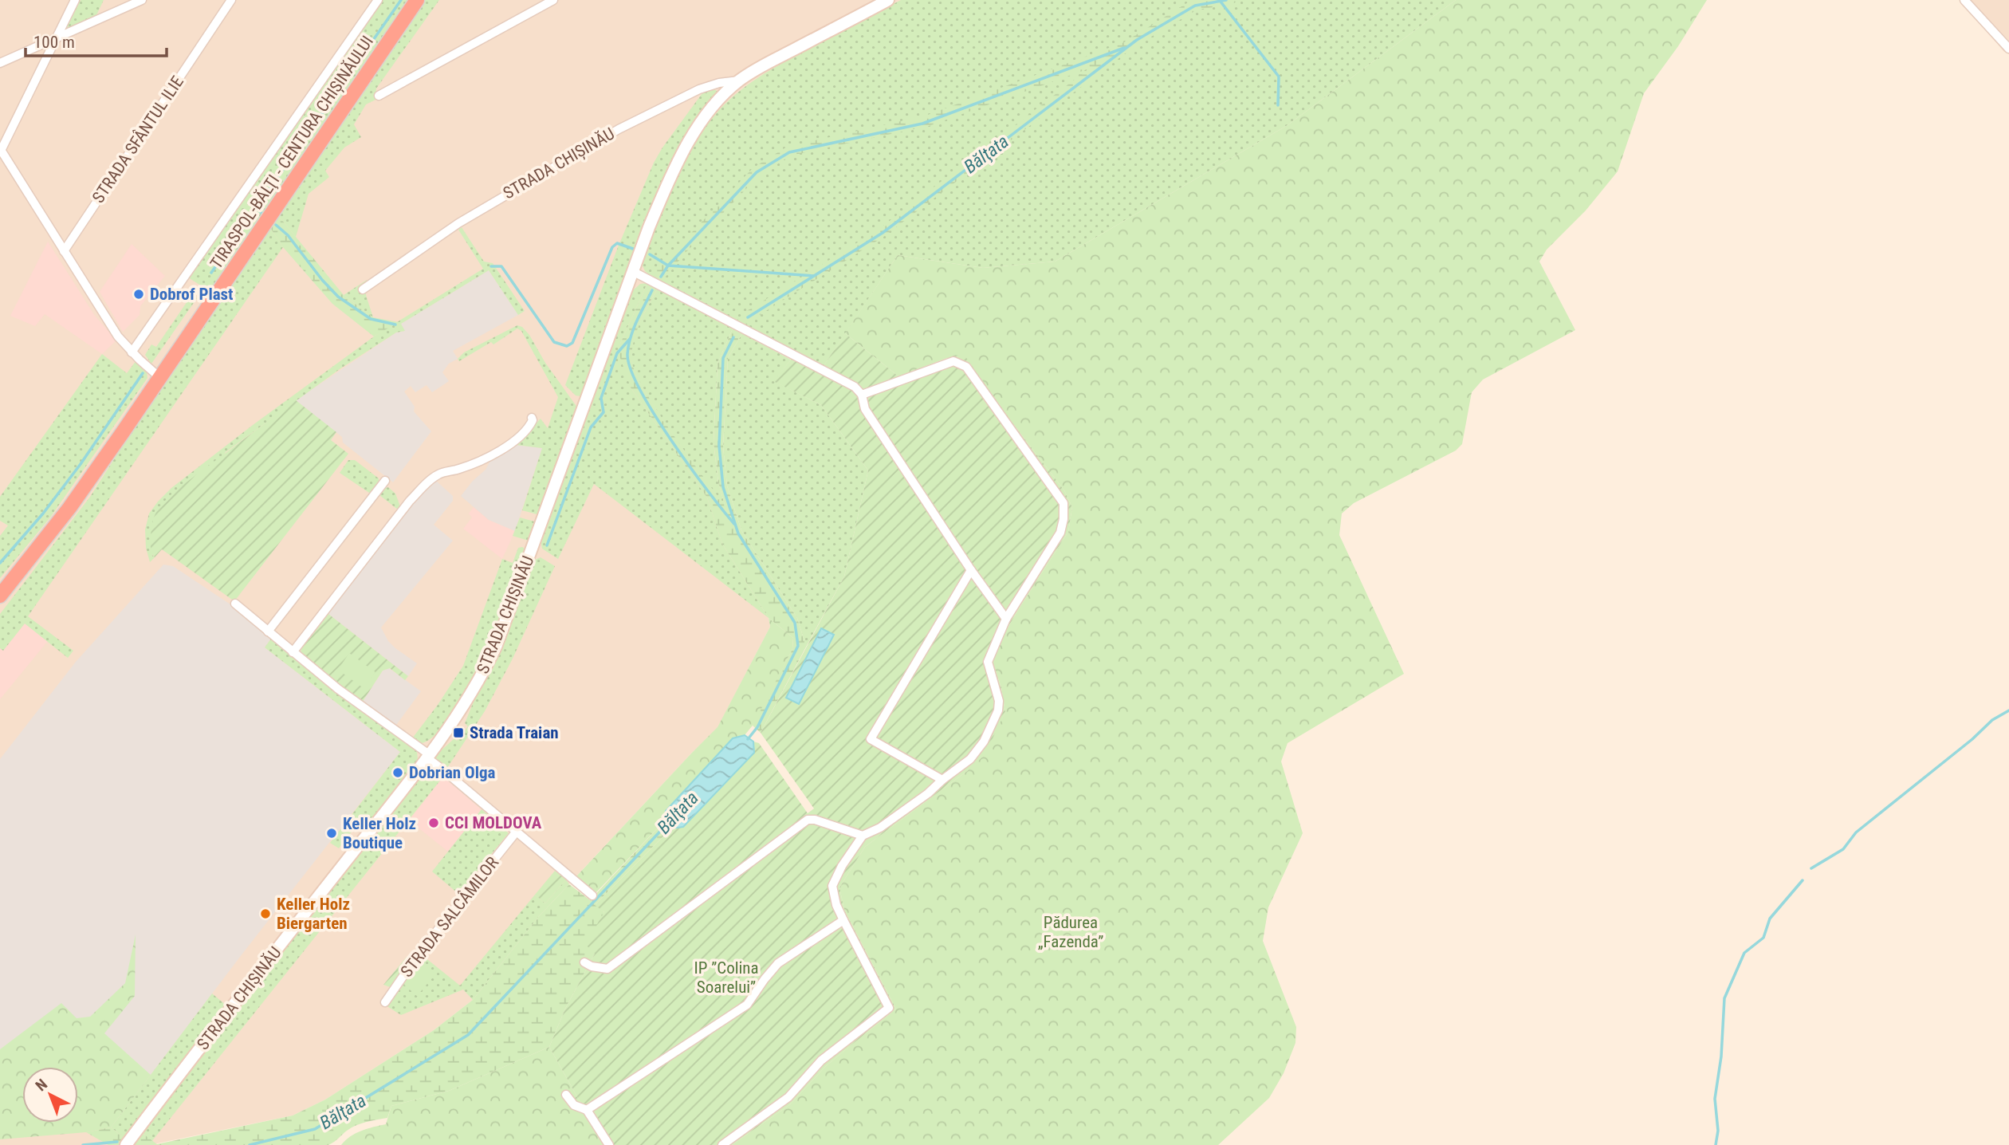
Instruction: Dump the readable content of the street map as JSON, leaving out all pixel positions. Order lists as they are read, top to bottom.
{
  "streets": {
    "highway": ["TIRASPOL-BĂLŢI - CENTURA CHIȘINĂULUI"],
    "street": ["STRADA SFÂNTUL ILIE", "STRADA CHIȘINĂU", "STRADA SALCÂMILOR"]
  },
  "water": ["Bălţata"],
  "parks": ["Pădurea „Fazenda”", "IP ”Colina Soarelui”"],
  "places": {
    "other": [
      "Dobrof Plast",
      "Dobrian Olga",
      "CCI MOLDOVA",
      "Keller Holz Boutique",
      "Keller Holz Biergarten"
    ],
    "transit": ["Strada Traian"]
  },
  "scale_bar": "100 m",
  "north": "top left"
}
